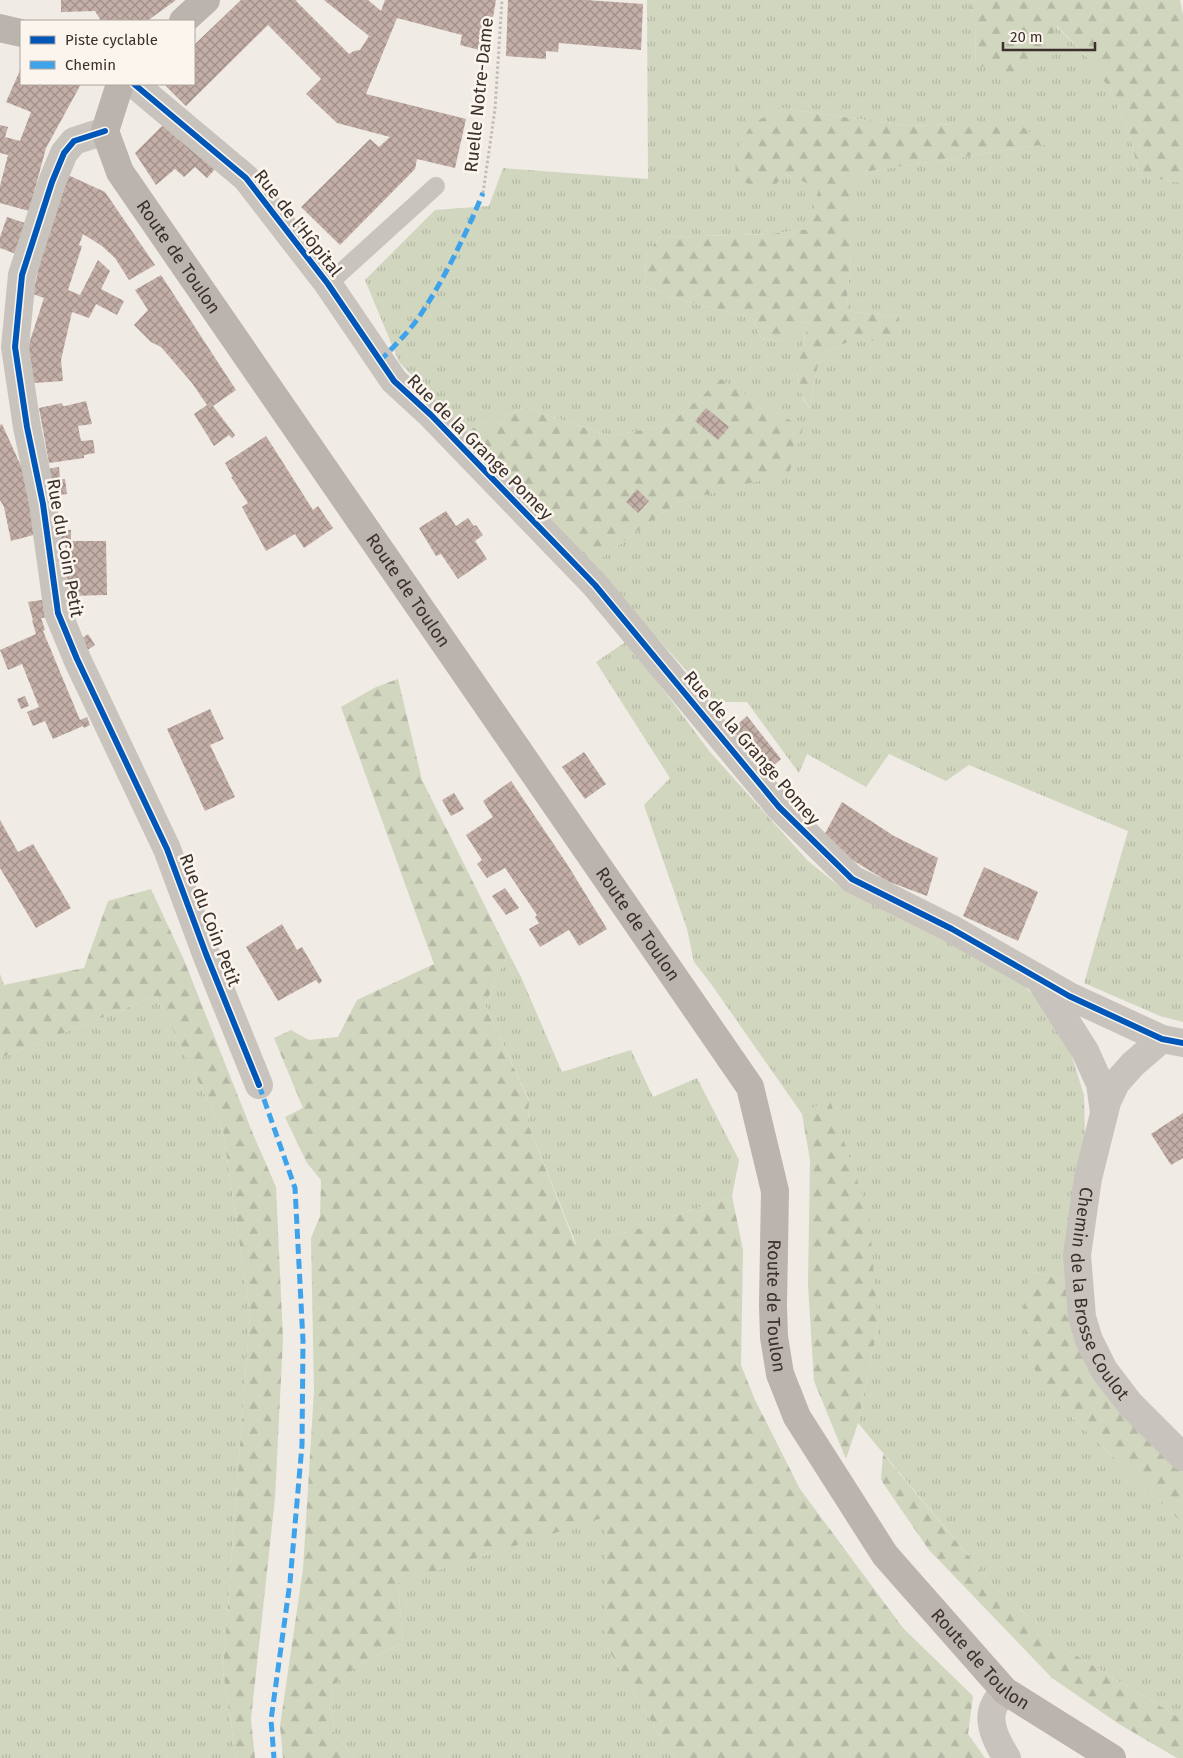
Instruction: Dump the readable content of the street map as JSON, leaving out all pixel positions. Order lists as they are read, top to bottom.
{
  "streets": {
    "main road": ["Route de Toulon"],
    "street": [
      "Rue de l'Hôpital",
      "Rue de la Grange Pomey",
      "Rue du Coin Petit",
      "Chemin de la Brosse Coulot"
    ],
    "path": ["Ruelle Notre-Dame"]
  },
  "crossings": [
    ["Rue de l'Hôpital", "Rue de la Grange Pomey"],
    ["Route de Toulon", "Rue du Coin Petit"],
    ["Rue de la Grange Pomey", "Chemin de la Brosse Coulot"]
  ],
  "legend": ["Piste cyclable", "Chemin"],
  "scale_bar": "20 m"
}
